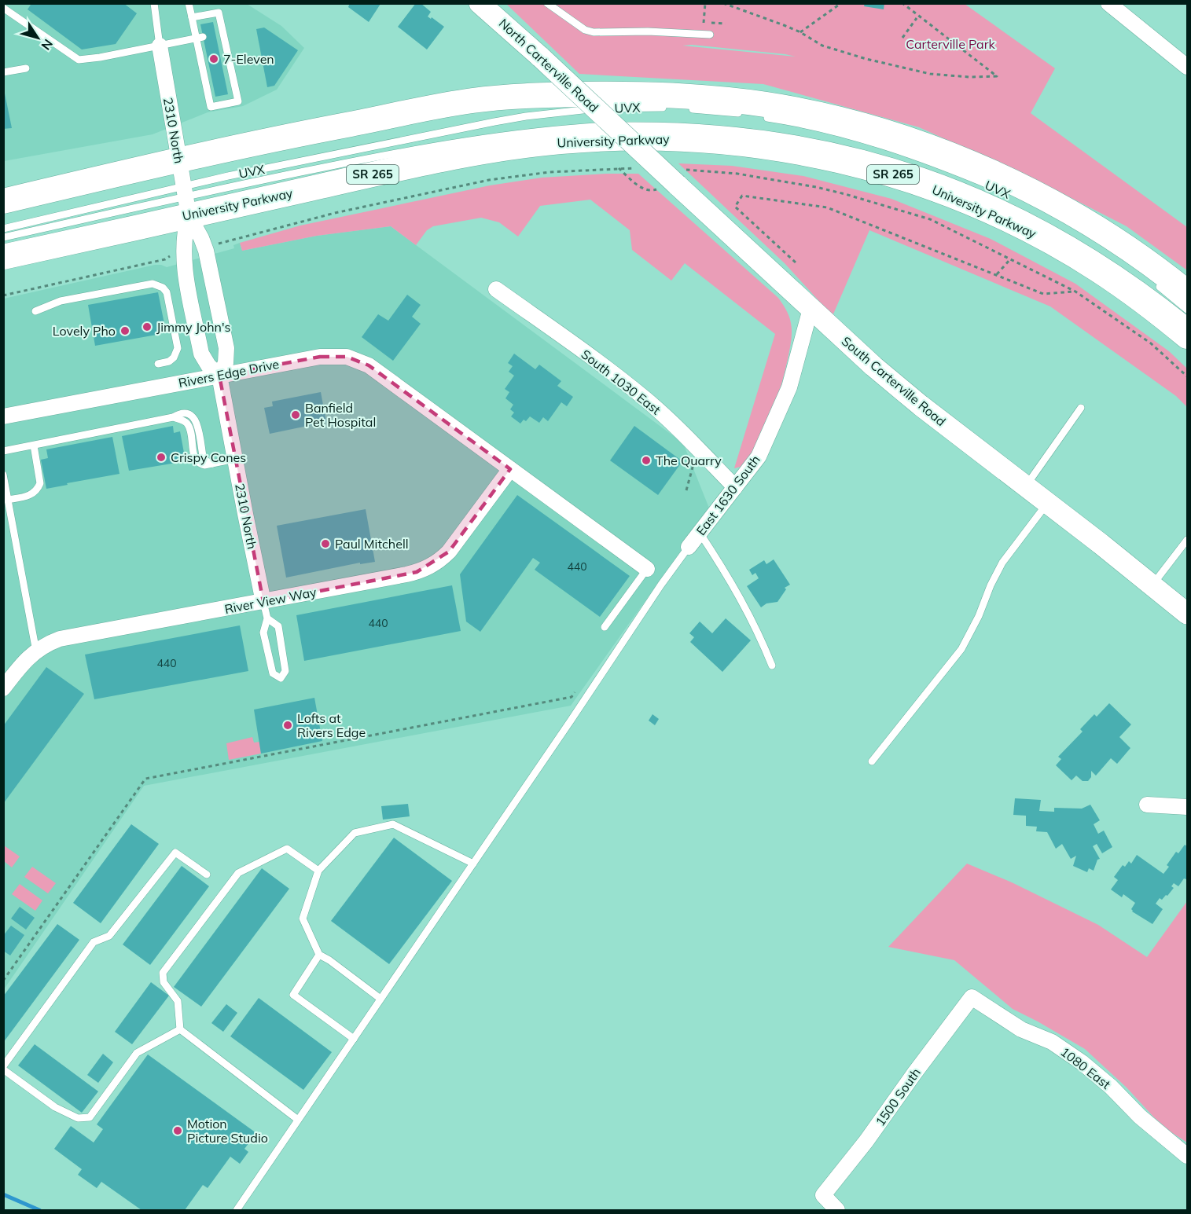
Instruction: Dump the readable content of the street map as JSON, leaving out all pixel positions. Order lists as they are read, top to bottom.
{
  "streets": {
    "main road": ["University Parkway", "SR 265"],
    "street": [
      "North Carterville Road",
      "2310 North",
      "Rivers Edge Drive",
      "South Carterville Road",
      "South 1030 East",
      "East 1630 South",
      "River View Way",
      "1080 East",
      "1500 South"
    ],
    "lane": ["UVX"]
  },
  "crossings": [
    ["North Carterville Road", "South Carterville Road"],
    ["UVX", "2310 North"],
    ["UVX", "University Parkway"],
    ["2310 North", "University Parkway"],
    ["2310 North", "Rivers Edge Drive"],
    ["2310 North", "River View Way"],
    ["Rivers Edge Drive", "River View Way"],
    ["South Carterville Road", "East 1630 South"],
    ["South 1030 East", "East 1630 South"],
    ["1080 East", "1500 South"]
  ],
  "parks": ["Carterville Park"],
  "places": [
    "7-Eleven",
    "Jimmy John's",
    "Lovely Pho",
    "Banfield Pet Hospital",
    "Crispy Cones",
    "The Quarry",
    "Paul Mitchell",
    "Lofts at Rivers Edge",
    "Motion Picture Studio"
  ],
  "house_numbers": ["440", "440", "440"],
  "north": "bottom right"
}
